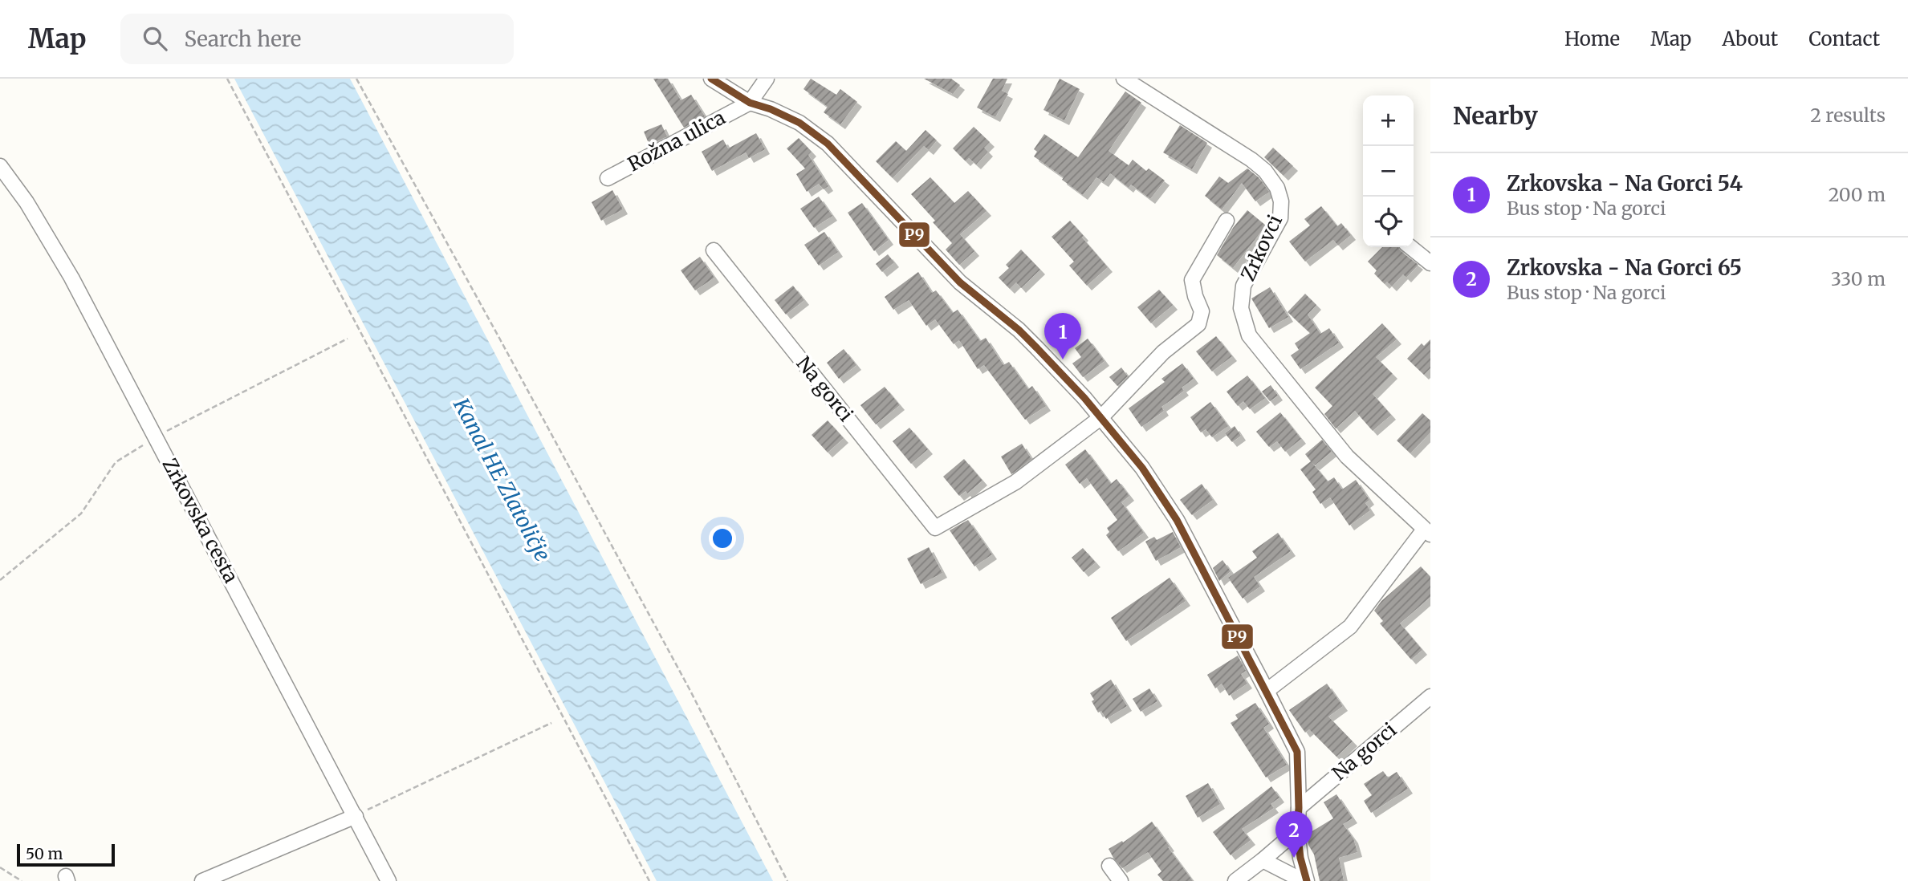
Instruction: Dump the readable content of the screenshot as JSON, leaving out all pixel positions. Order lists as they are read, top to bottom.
{
  "streets": {
    "street": [
      "Rožna ulica",
      "Zrkovci",
      "Na gorci",
      "Zrkovska cesta"
    ]
  },
  "water": ["Kanal HE Zlatoličje"],
  "lines": ["transit line P9"],
  "scale_bar": "50 m",
  "page": {
    "header": "Map",
    "search": "Search here",
    "nav": [
      "Home",
      "Map",
      "About",
      "Contact"
    ],
    "heading": ["Nearby", "2 results"],
    "map_buttons": ["+", "−"],
    "list": [
      {
        "mark": "1",
        "name": "Zrkovska - Na Gorci 54",
        "note": "Bus stop · Na gorci",
        "value": "200 m"
      },
      {
        "mark": "2",
        "name": "Zrkovska - Na Gorci 65",
        "note": "Bus stop · Na gorci",
        "value": "330 m"
      }
    ],
    "pins": ["1", "2"],
    "scale": "50 m"
  }
}
